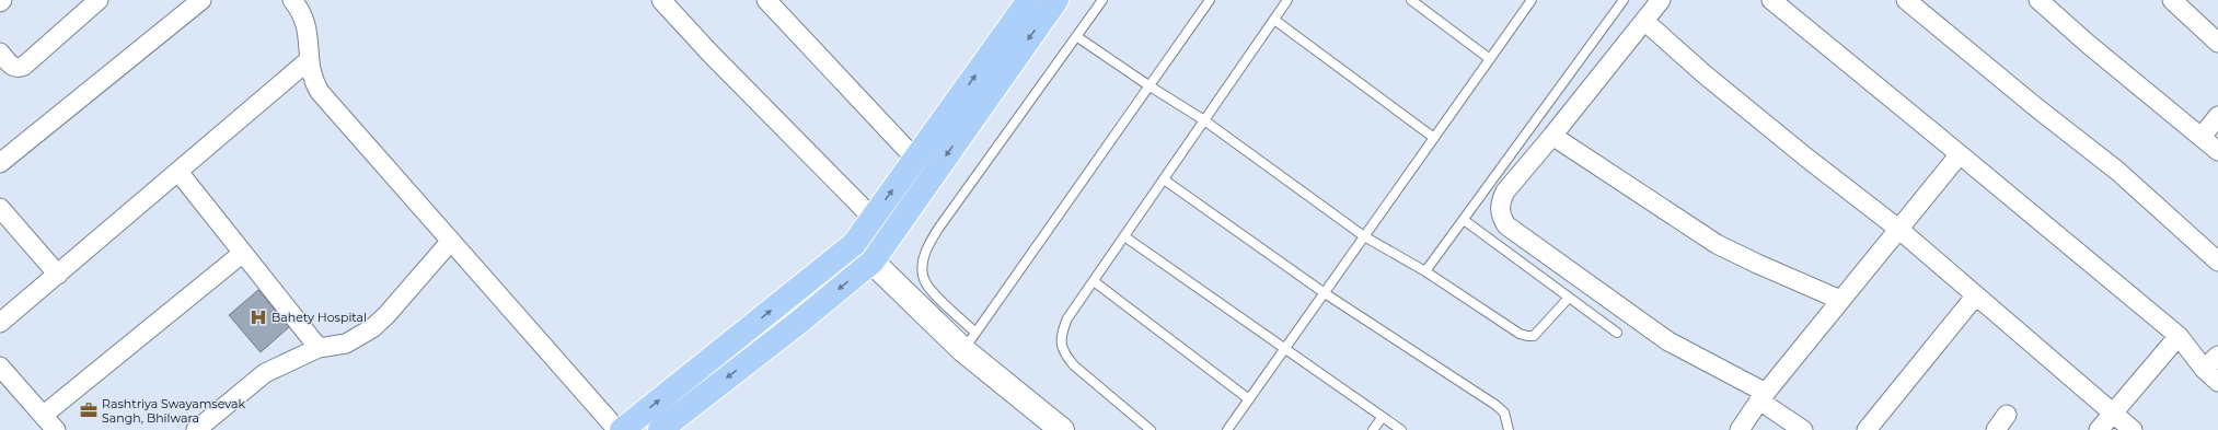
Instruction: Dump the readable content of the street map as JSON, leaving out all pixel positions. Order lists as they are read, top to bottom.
{
  "places": {
    "hospital": ["Bahety Hospital"],
    "office": ["Rashtriya Swayamsevak Sangh, Bhilwara"]
  }
}
